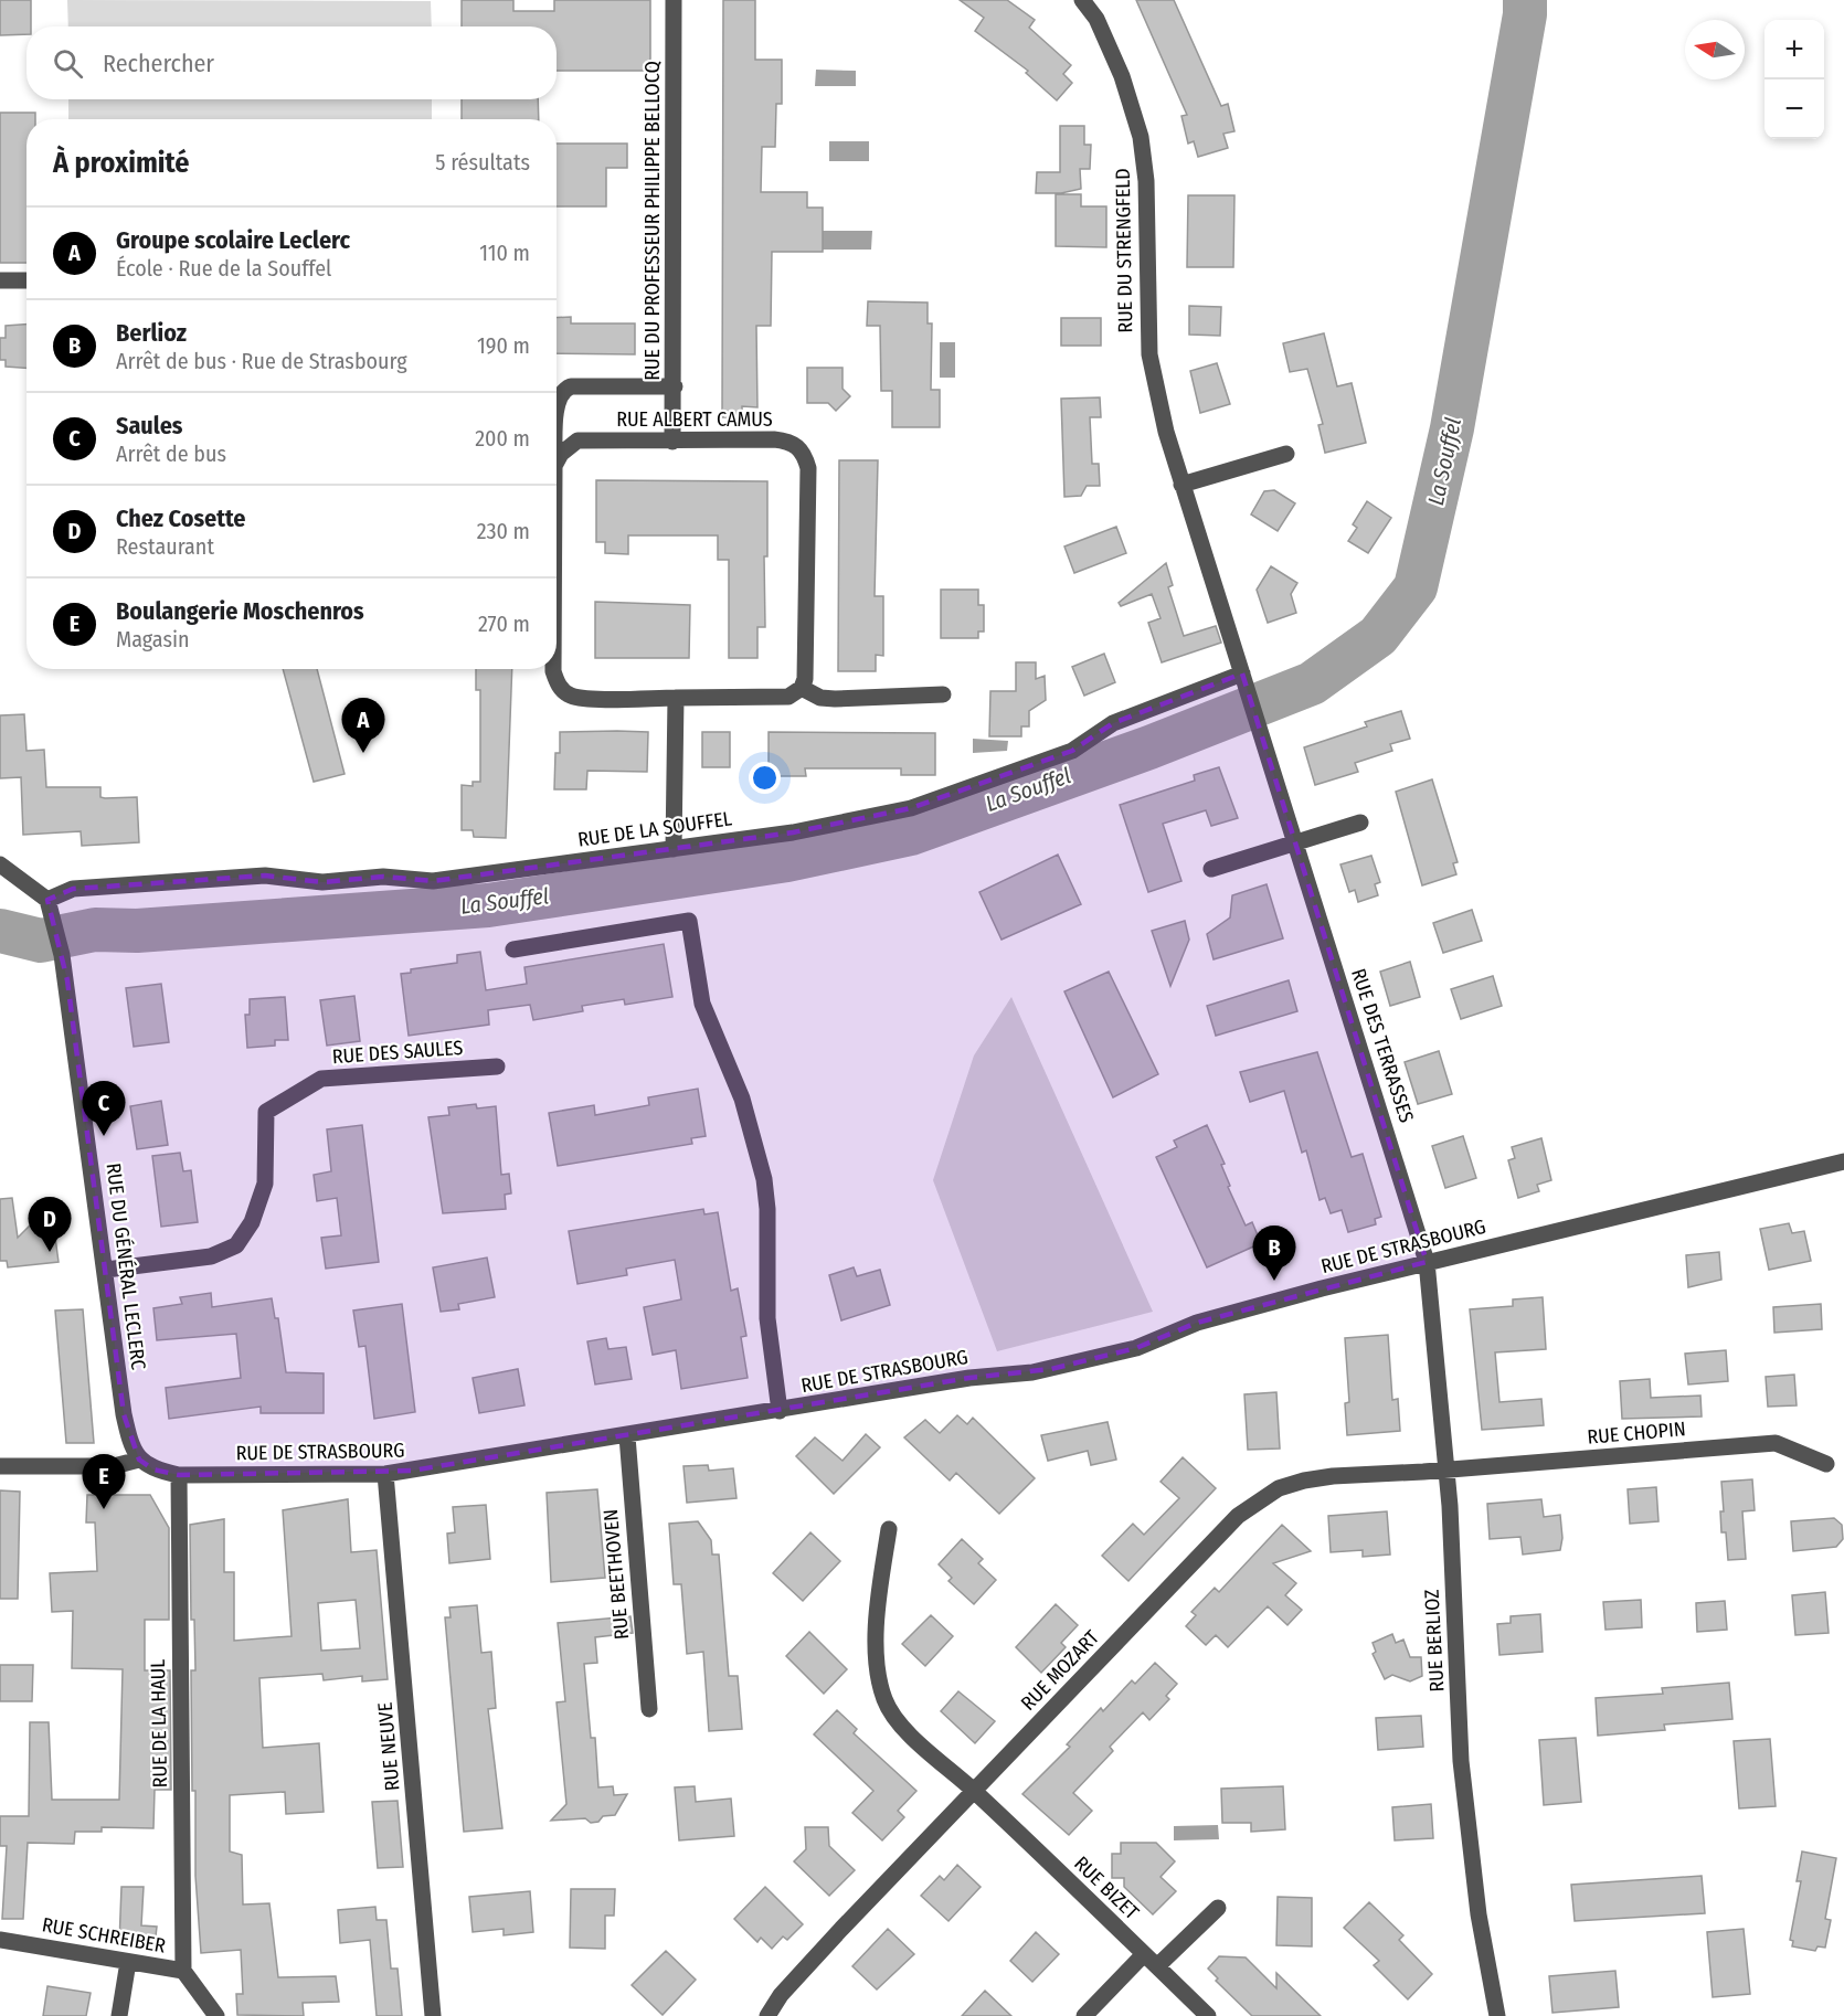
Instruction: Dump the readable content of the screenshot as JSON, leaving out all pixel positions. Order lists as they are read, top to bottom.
{
  "streets": {
    "street": [
      "RUE DU PROFESSEUR PHILIPPE BELLOCQ",
      "RUE DU STRENGFELD",
      "RUE ALBERT CAMUS",
      "RUE DE LA SOUFFEL",
      "RUE DES TERRASSES",
      "RUE DES SAULES",
      "RUE DE STRASBOURG",
      "RUE DU GÉNÉRAL LECLERC",
      "RUE CHOPIN",
      "RUE BEETHOVEN",
      "RUE BERLIOZ",
      "RUE MOZART",
      "RUE DE LA HAUL",
      "RUE NEUVE",
      "RUE BIZET",
      "RUE SCHREIBER"
    ]
  },
  "crossings": [
    ["RUE DU PROFESSEUR PHILIPPE BELLOCQ", "RUE ALBERT CAMUS"],
    ["RUE DU STRENGFELD", "RUE DE LA SOUFFEL"],
    ["RUE DU STRENGFELD", "RUE DES TERRASSES"],
    ["RUE DE LA SOUFFEL", "RUE DES TERRASSES"],
    ["RUE DE LA SOUFFEL", "RUE DU GÉNÉRAL LECLERC"],
    ["RUE DES TERRASSES", "RUE DE STRASBOURG"],
    ["RUE DES TERRASSES", "RUE BERLIOZ"],
    ["RUE DES SAULES", "RUE DU GÉNÉRAL LECLERC"],
    ["RUE DE STRASBOURG", "RUE DU GÉNÉRAL LECLERC"],
    ["RUE DE STRASBOURG", "RUE BEETHOVEN"],
    ["RUE DE STRASBOURG", "RUE BERLIOZ"],
    ["RUE DE STRASBOURG", "RUE DE LA HAUL"],
    ["RUE DE STRASBOURG", "RUE NEUVE"],
    ["RUE CHOPIN", "RUE BERLIOZ"],
    ["RUE CHOPIN", "RUE MOZART"],
    ["RUE BERLIOZ", "RUE MOZART"],
    ["RUE MOZART", "RUE BIZET"],
    ["RUE DE LA HAUL", "RUE SCHREIBER"]
  ],
  "water": ["La Souffel"],
  "north": "left",
  "page": {
    "map_buttons": ["+", "−"],
    "search": "Rechercher",
    "heading": ["À proximité", "5 résultats"],
    "list": [
      {
        "mark": "A",
        "name": "Groupe scolaire Leclerc",
        "note": "École · Rue de la Souffel",
        "value": "110 m"
      },
      {
        "mark": "B",
        "name": "Berlioz",
        "note": "Arrêt de bus · Rue de Strasbourg",
        "value": "190 m"
      },
      {
        "mark": "C",
        "name": "Saules",
        "note": "Arrêt de bus",
        "value": "200 m"
      },
      {
        "mark": "D",
        "name": "Chez Cosette",
        "note": "Restaurant",
        "value": "230 m"
      },
      {
        "mark": "E",
        "name": "Boulangerie Moschenros",
        "note": "Magasin",
        "value": "270 m"
      }
    ],
    "pins": [
      "A",
      "C",
      "D",
      "B",
      "E"
    ]
  }
}
